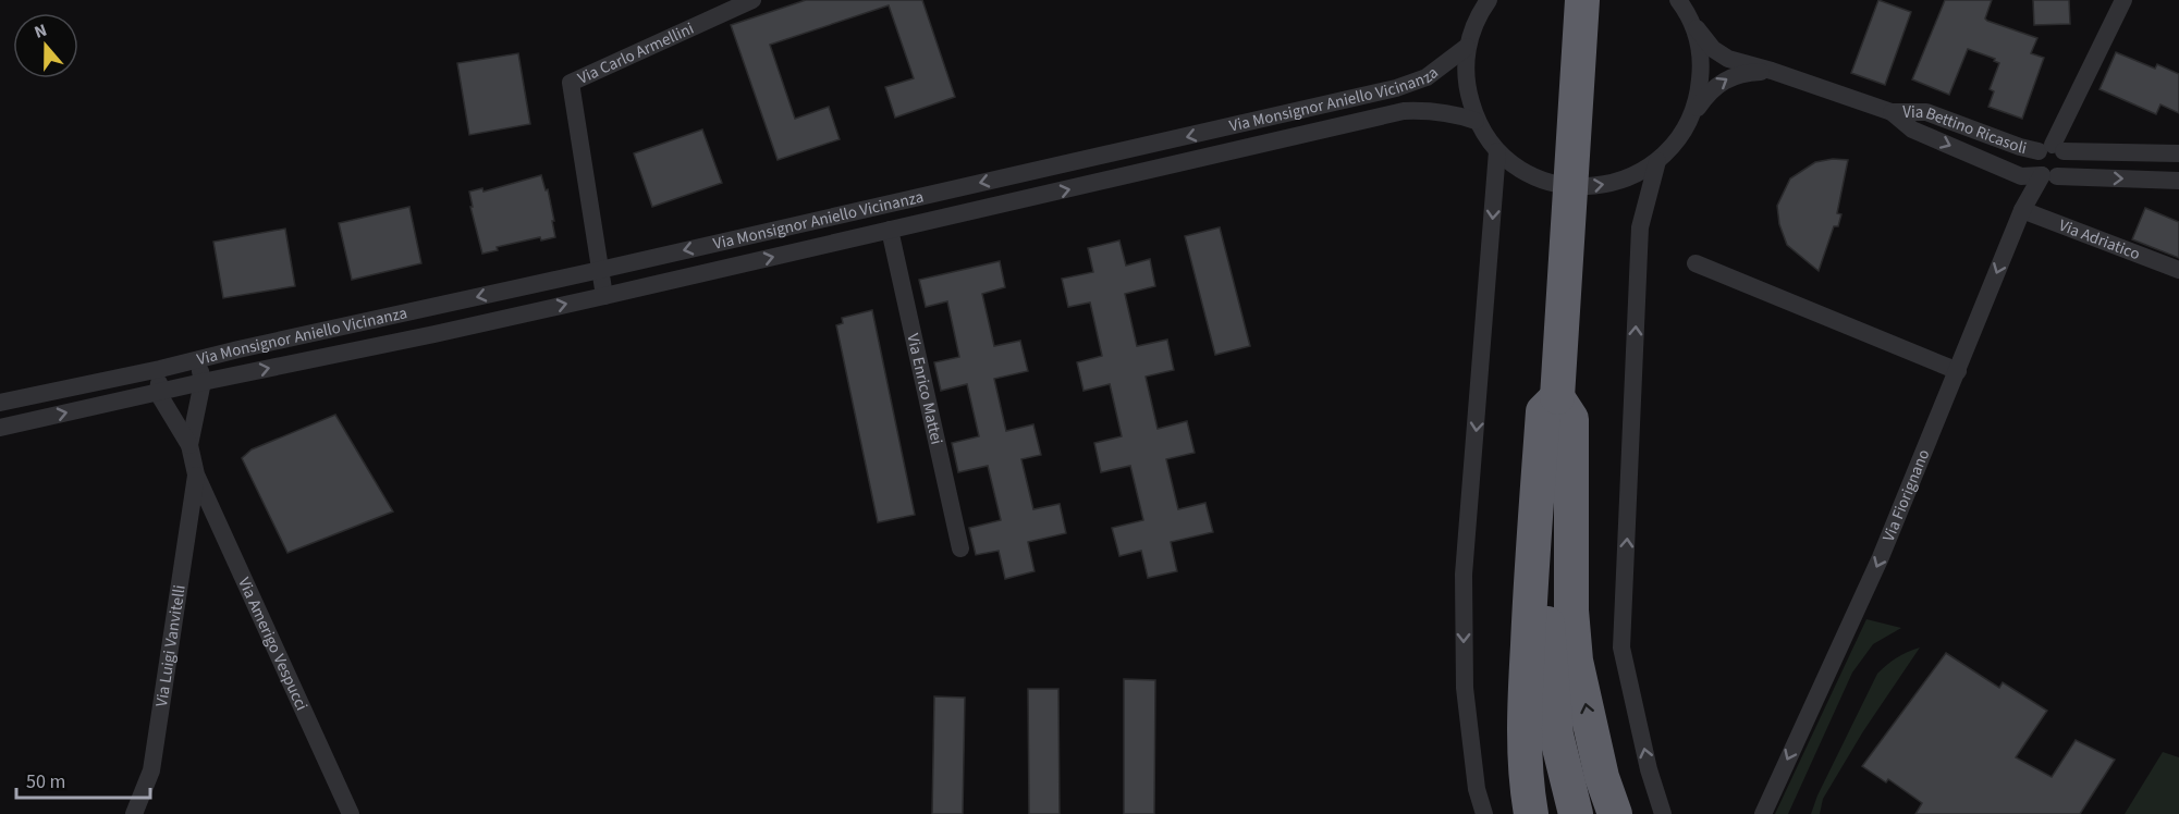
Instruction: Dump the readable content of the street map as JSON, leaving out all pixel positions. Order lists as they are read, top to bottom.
{
  "streets": {
    "street": [
      "Via Carlo Armellini",
      "Via Monsignor Aniello Vicinanza",
      "Via Bettino Ricasoli",
      "Via Adriatico",
      "Via Enrico Mattei",
      "Via Fiorignano",
      "Via Amerigo Vespucci",
      "Via Luigi Vanvitelli"
    ]
  },
  "crossings": [
    ["Via Carlo Armellini", "Via Monsignor Aniello Vicinanza"],
    ["Via Monsignor Aniello Vicinanza", "Via Enrico Mattei"],
    ["Via Bettino Ricasoli", "Via Fiorignano"],
    ["Via Adriatico", "Via Fiorignano"],
    ["Via Amerigo Vespucci", "Via Luigi Vanvitelli"]
  ],
  "one_way": ["Via Fiorignano"],
  "scale_bar": "50 m",
  "north": "top"
}
